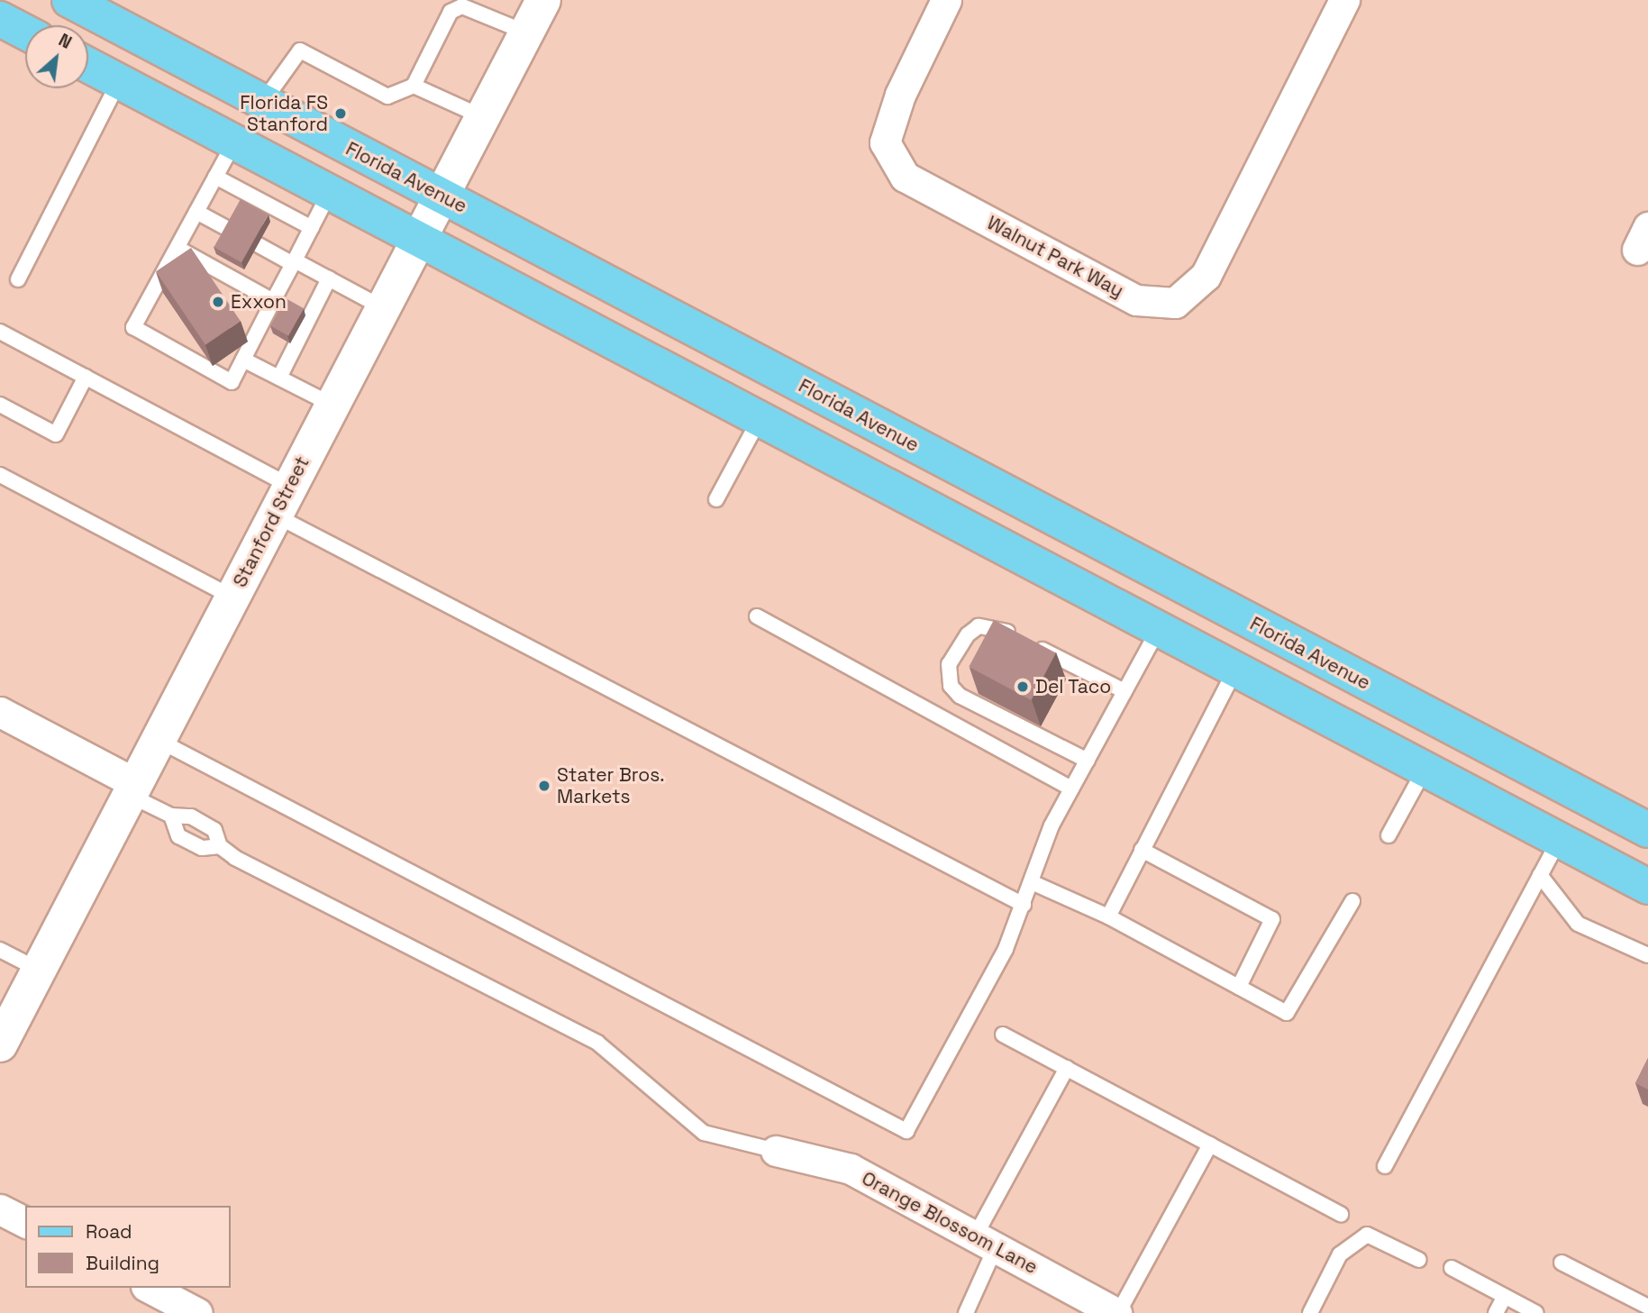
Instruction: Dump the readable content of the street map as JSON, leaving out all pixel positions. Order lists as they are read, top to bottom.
{
  "streets": {
    "main road": ["Florida Avenue"],
    "street": ["Walnut Park Way", "Stanford Street", "Orange Blossom Lane"]
  },
  "crossings": [
    ["Florida Avenue", "Stanford Street"]
  ],
  "places": [
    "Florida FS Stanford",
    "Exxon",
    "Del Taco",
    "Stater Bros. Markets"
  ],
  "legend": ["Road", "Building"],
  "north": "top right"
}
